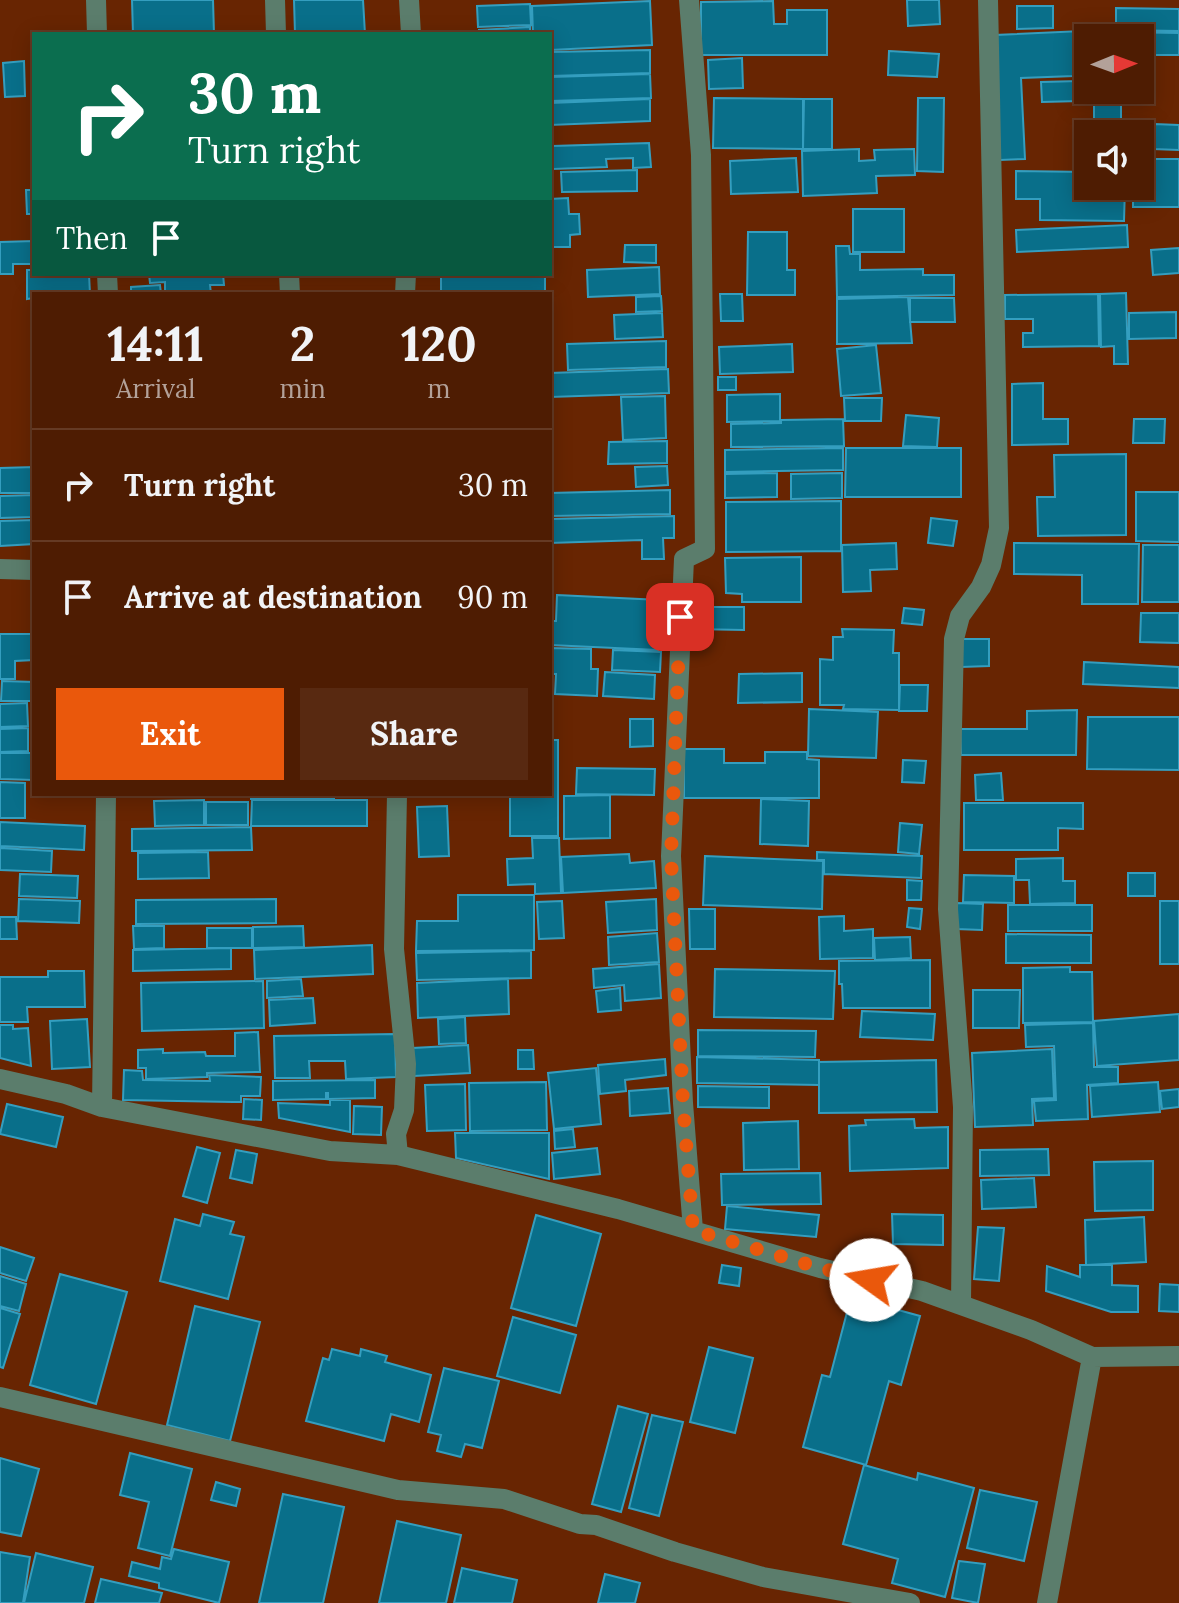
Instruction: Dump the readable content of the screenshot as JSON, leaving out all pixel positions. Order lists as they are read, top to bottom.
{
  "north": "right",
  "page": {
    "turn": ["30 m", "Turn right"],
    "then": "Then",
    "eta": [
      "14:11",
      "Arrival",
      "2",
      "min",
      "120",
      "m"
    ],
    "list": [
      {
        "name": "Turn right",
        "value": "30 m"
      },
      {
        "name": "Arrive at destination",
        "value": "90 m"
      }
    ],
    "buttons": ["Exit", "Share"]
  }
}
